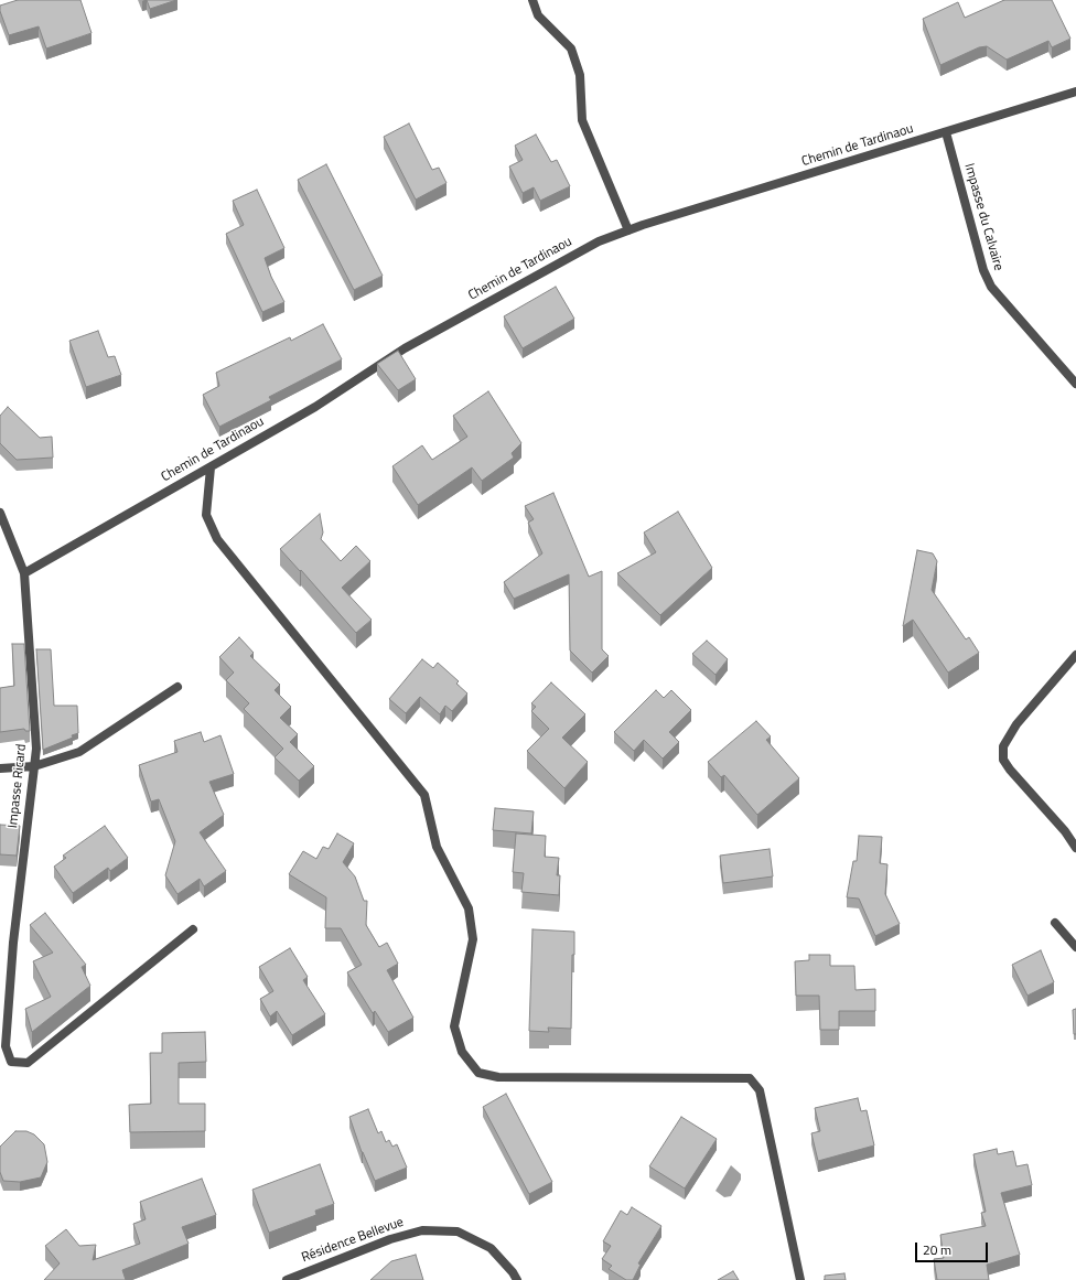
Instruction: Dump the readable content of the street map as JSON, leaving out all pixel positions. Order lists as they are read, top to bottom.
{
  "streets": {
    "street": [
      "Chemin de Tardinaou",
      "Impasse du Calvaire",
      "Impasse Ricard",
      "Résidence Bellevue"
    ]
  },
  "crossings": [
    ["Chemin de Tardinaou", "Impasse du Calvaire"],
    ["Chemin de Tardinaou", "Impasse Ricard"]
  ],
  "scale_bar": "20 m"
}
